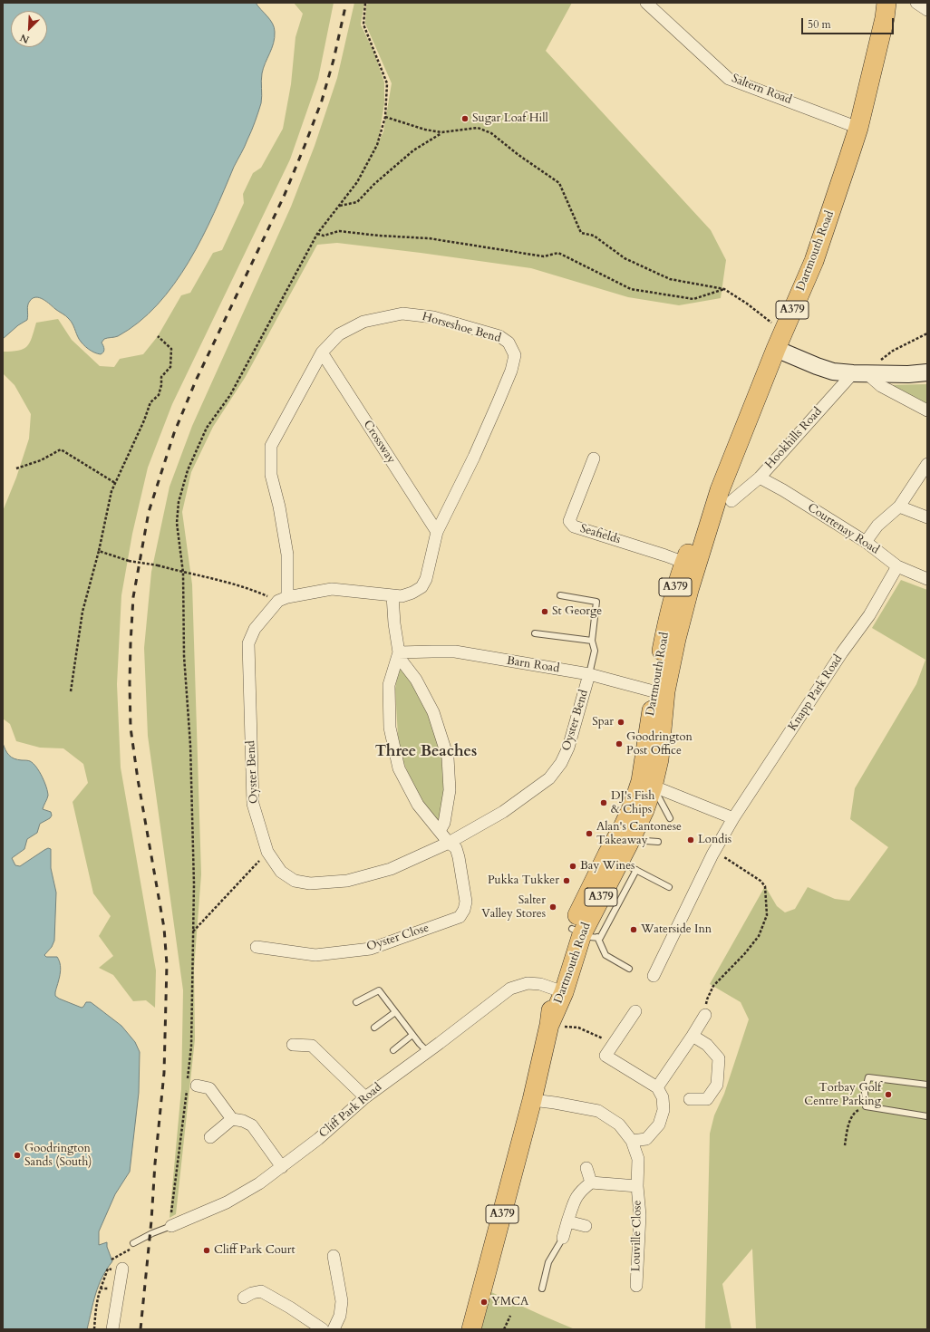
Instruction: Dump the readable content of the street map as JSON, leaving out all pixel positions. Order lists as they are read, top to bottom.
{
  "streets": {
    "main road": ["Dartmouth Road", "A379"],
    "street": [
      "Saltern Road",
      "Horseshoe Bend",
      "Hookhills Road",
      "Crossway",
      "Courtenay Road",
      "Seafields",
      "Barn Road",
      "Knapp Park Road",
      "Oyster Bend",
      "Oyster Close",
      "Cliff Park Road",
      "Louville Close"
    ]
  },
  "crossings": [
    ["Saltern Road", "Dartmouth Road"],
    ["Dartmouth Road", "Hookhills Road"],
    ["Dartmouth Road", "Seafields"],
    ["Dartmouth Road", "Barn Road"],
    ["Dartmouth Road", "Cliff Park Road"],
    ["Dartmouth Road", "Louville Close"],
    ["Horseshoe Bend", "Crossway"],
    ["Horseshoe Bend", "Oyster Bend"],
    ["Hookhills Road", "Courtenay Road"],
    ["Courtenay Road", "Knapp Park Road"],
    ["Barn Road", "Oyster Bend"],
    ["Barn Road", "Oyster Close"],
    ["Oyster Bend", "Oyster Close"]
  ],
  "districts": ["Three Beaches"],
  "places": [
    "Sugar Loaf Hill",
    "St George",
    "Spar",
    "Goodrington Post Office",
    "DJ's Fish & Chips",
    "Alan's Cantonese Takeaway",
    "Londis",
    "Bay Wines",
    "Pukka Tukker",
    "Salter Valley Stores",
    "Waterside Inn",
    "Torbay Golf Centre Parking",
    "Goodrington Sands (South)",
    "Cliff Park Court",
    "YMCA"
  ],
  "scale_bar": "50 m",
  "north": "bottom left"
}
